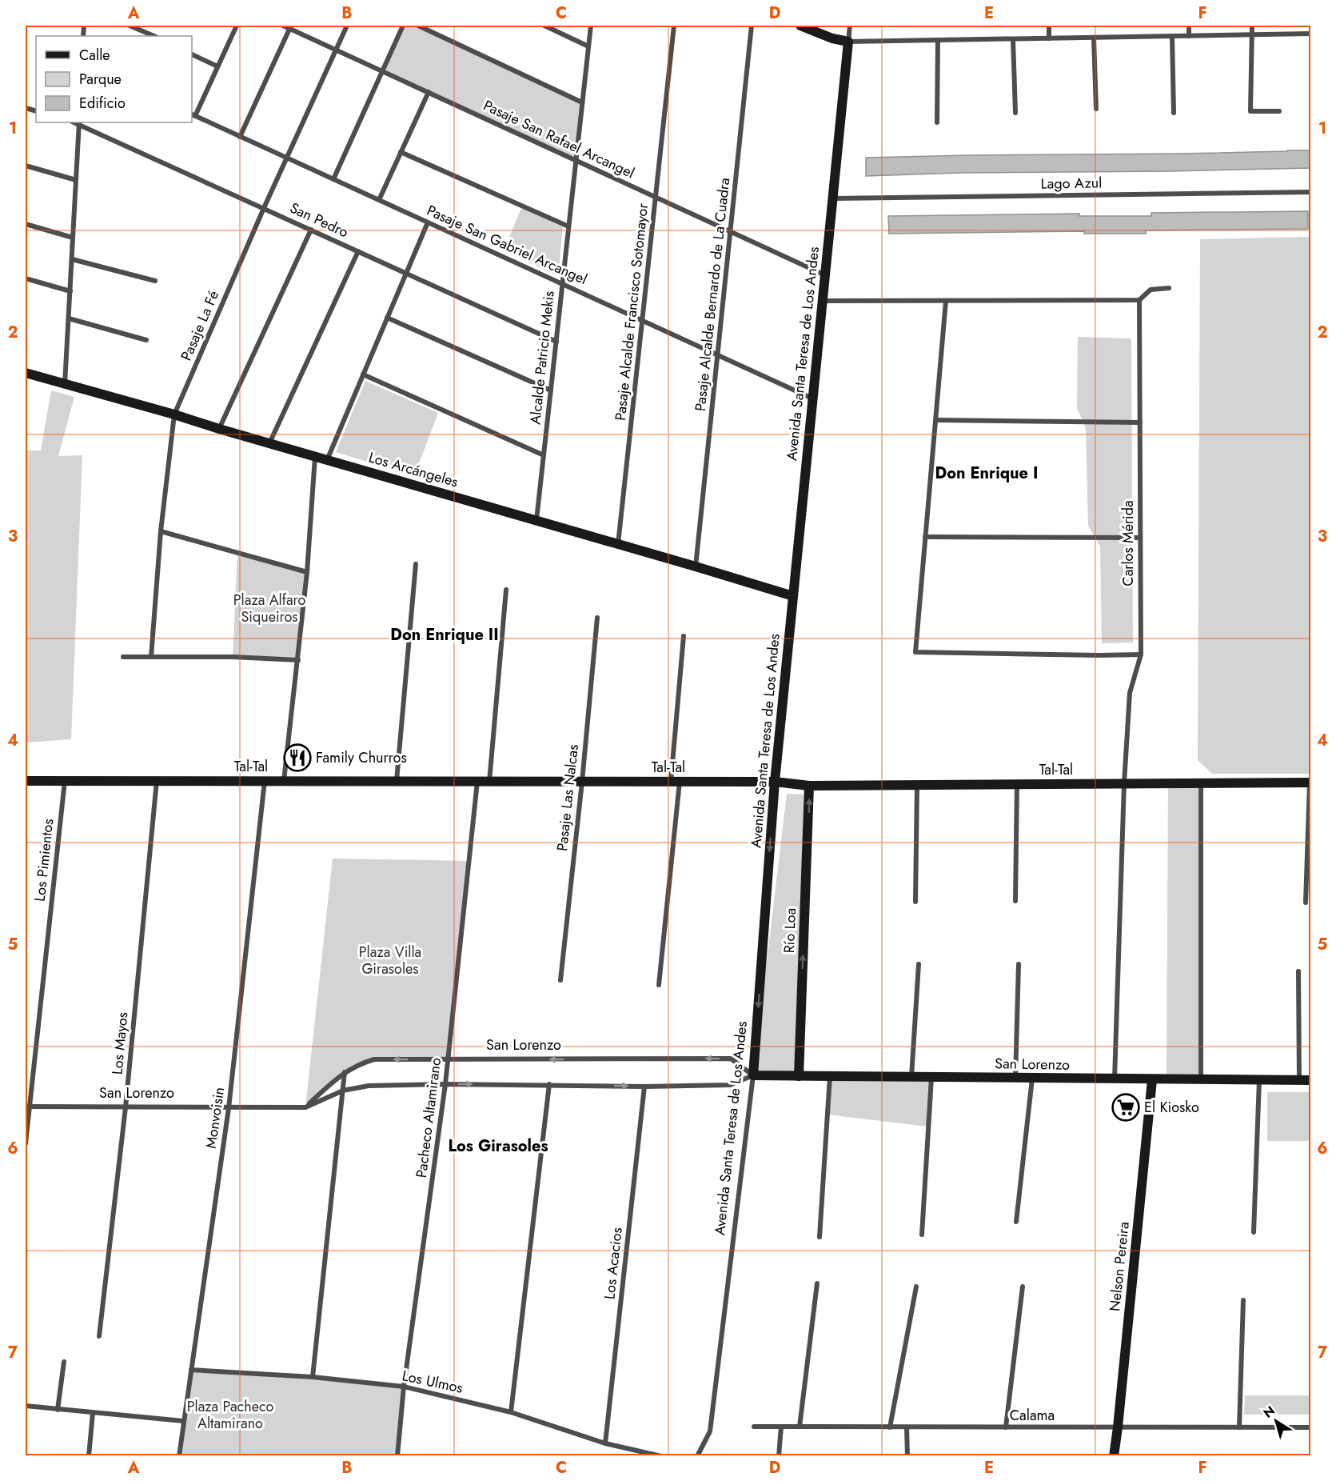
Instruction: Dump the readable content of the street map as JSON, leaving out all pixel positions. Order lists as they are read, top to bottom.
{
  "streets": {
    "street": [
      "Pasaje San Rafael Arcangel",
      "Lago Azul",
      "San Pedro",
      "Pasaje San Gabriel Arcangel",
      "Pasaje Alcalde Bernardo de La Cuadra",
      "Pasaje Alcalde Francisco Sotomayor",
      "Pasaje La Fé",
      "Avenida Santa Teresa de Los Andes",
      "Alcalde Patricio Mekis",
      "Los Arcángeles",
      "Carlos Mérida",
      "Tal-Tal",
      "Pasaje Las Nalcas",
      "Los Pimientos",
      "Río Loa",
      "Los Mayos",
      "San Lorenzo",
      "Monvoisin",
      "Pacheco Altamirano",
      "Los Acacios",
      "Nelson Pereira",
      "Los Ulmos",
      "Calama"
    ]
  },
  "crossings": [
    ["Pasaje San Rafael Arcangel", "Pasaje Alcalde Bernardo de La Cuadra"],
    ["Pasaje San Rafael Arcangel", "Pasaje Alcalde Francisco Sotomayor"],
    ["Pasaje San Rafael Arcangel", "Pasaje La Fé"],
    ["Pasaje San Rafael Arcangel", "Avenida Santa Teresa de Los Andes"],
    ["Pasaje San Rafael Arcangel", "Alcalde Patricio Mekis"],
    ["Lago Azul", "Avenida Santa Teresa de Los Andes"],
    ["San Pedro", "Pasaje La Fé"],
    ["San Pedro", "Alcalde Patricio Mekis"],
    ["Pasaje San Gabriel Arcangel", "Pasaje Alcalde Bernardo de La Cuadra"],
    ["Pasaje San Gabriel Arcangel", "Pasaje Alcalde Francisco Sotomayor"],
    ["Pasaje San Gabriel Arcangel", "Pasaje La Fé"],
    ["Pasaje San Gabriel Arcangel", "Avenida Santa Teresa de Los Andes"],
    ["Pasaje San Gabriel Arcangel", "Alcalde Patricio Mekis"],
    ["Pasaje Alcalde Bernardo de La Cuadra", "Los Arcángeles"],
    ["Pasaje Alcalde Francisco Sotomayor", "Los Arcángeles"],
    ["Pasaje La Fé", "Los Arcángeles"],
    ["Avenida Santa Teresa de Los Andes", "Los Arcángeles"],
    ["Avenida Santa Teresa de Los Andes", "Tal-Tal"],
    ["Avenida Santa Teresa de Los Andes", "San Lorenzo"],
    ["Alcalde Patricio Mekis", "Los Arcángeles"],
    ["Carlos Mérida", "Tal-Tal"],
    ["Carlos Mérida", "San Lorenzo"],
    ["Tal-Tal", "Pasaje Las Nalcas"],
    ["Tal-Tal", "Los Pimientos"],
    ["Tal-Tal", "Río Loa"],
    ["Tal-Tal", "Los Mayos"],
    ["Tal-Tal", "Monvoisin"],
    ["Tal-Tal", "Pacheco Altamirano"],
    ["Los Pimientos", "San Lorenzo"],
    ["Río Loa", "San Lorenzo"],
    ["Los Mayos", "San Lorenzo"],
    ["San Lorenzo", "Monvoisin"],
    ["San Lorenzo", "Pacheco Altamirano"],
    ["San Lorenzo", "Los Acacios"],
    ["San Lorenzo", "Nelson Pereira"],
    ["Monvoisin", "Los Ulmos"],
    ["Pacheco Altamirano", "Los Ulmos"],
    ["Los Acacios", "Los Ulmos"],
    ["Nelson Pereira", "Calama"]
  ],
  "one_way": ["Río Loa"],
  "districts": ["Don Enrique I", "Don Enrique II", "Los Girasoles"],
  "parks": ["Plaza Alfaro Siqueiros", "Plaza Villa Girasoles", "Plaza Pacheco Altamirano"],
  "places": {
    "restaurant": ["Family Churros"],
    "supermarket": ["El Kiosko"]
  },
  "legend": ["Calle", "Parque", "Edificio"],
  "north": "top left",
  "grid": {
    "columns": [
      "A",
      "B",
      "C",
      "D",
      "E",
      "F"
    ],
    "rows": [
      "1",
      "2",
      "3",
      "4",
      "5",
      "6",
      "7"
    ]
  }
}
